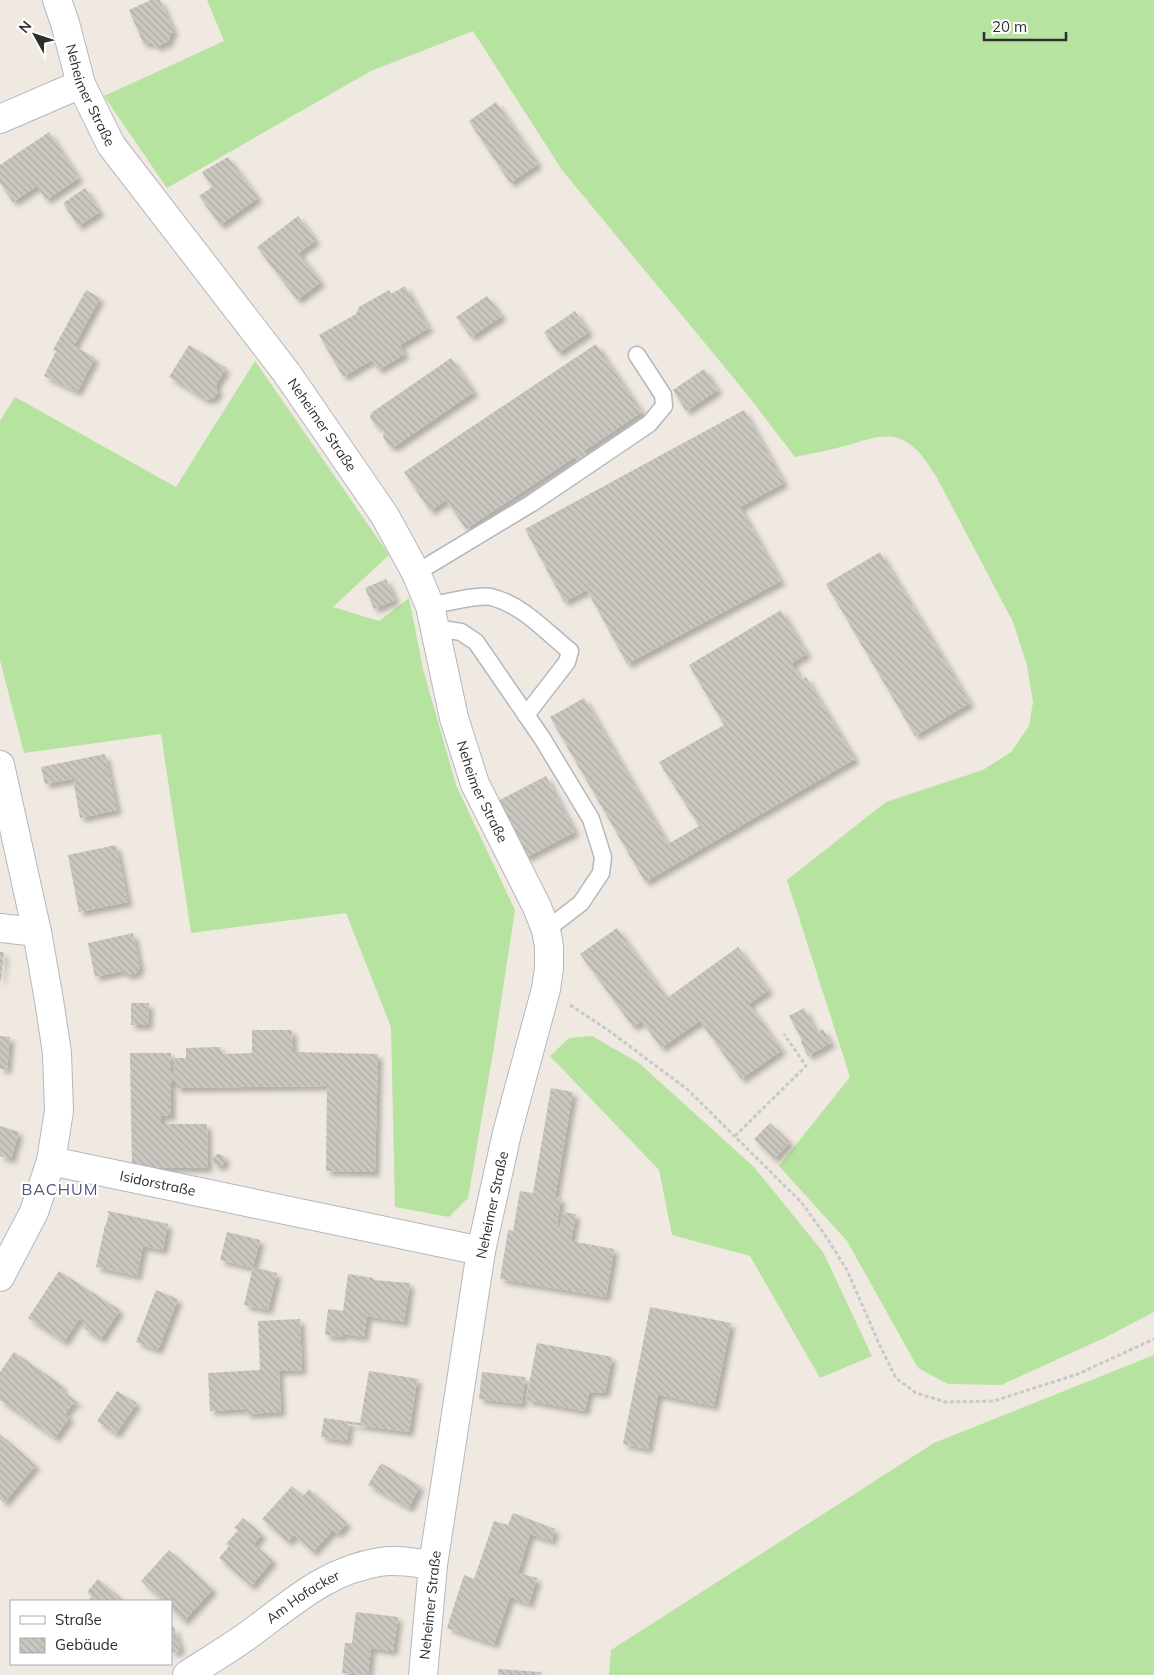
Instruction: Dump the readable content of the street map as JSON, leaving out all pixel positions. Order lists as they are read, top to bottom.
{
  "streets": {
    "street": ["Neheimer Straße", "Isidorstraße", "Am Hofacker"]
  },
  "crossings": [
    ["Neheimer Straße", "Isidorstraße"],
    ["Neheimer Straße", "Am Hofacker"]
  ],
  "districts": ["BACHUM"],
  "legend": ["Straße", "Gebäude"],
  "scale_bar": "20 m",
  "north": "top left"
}
